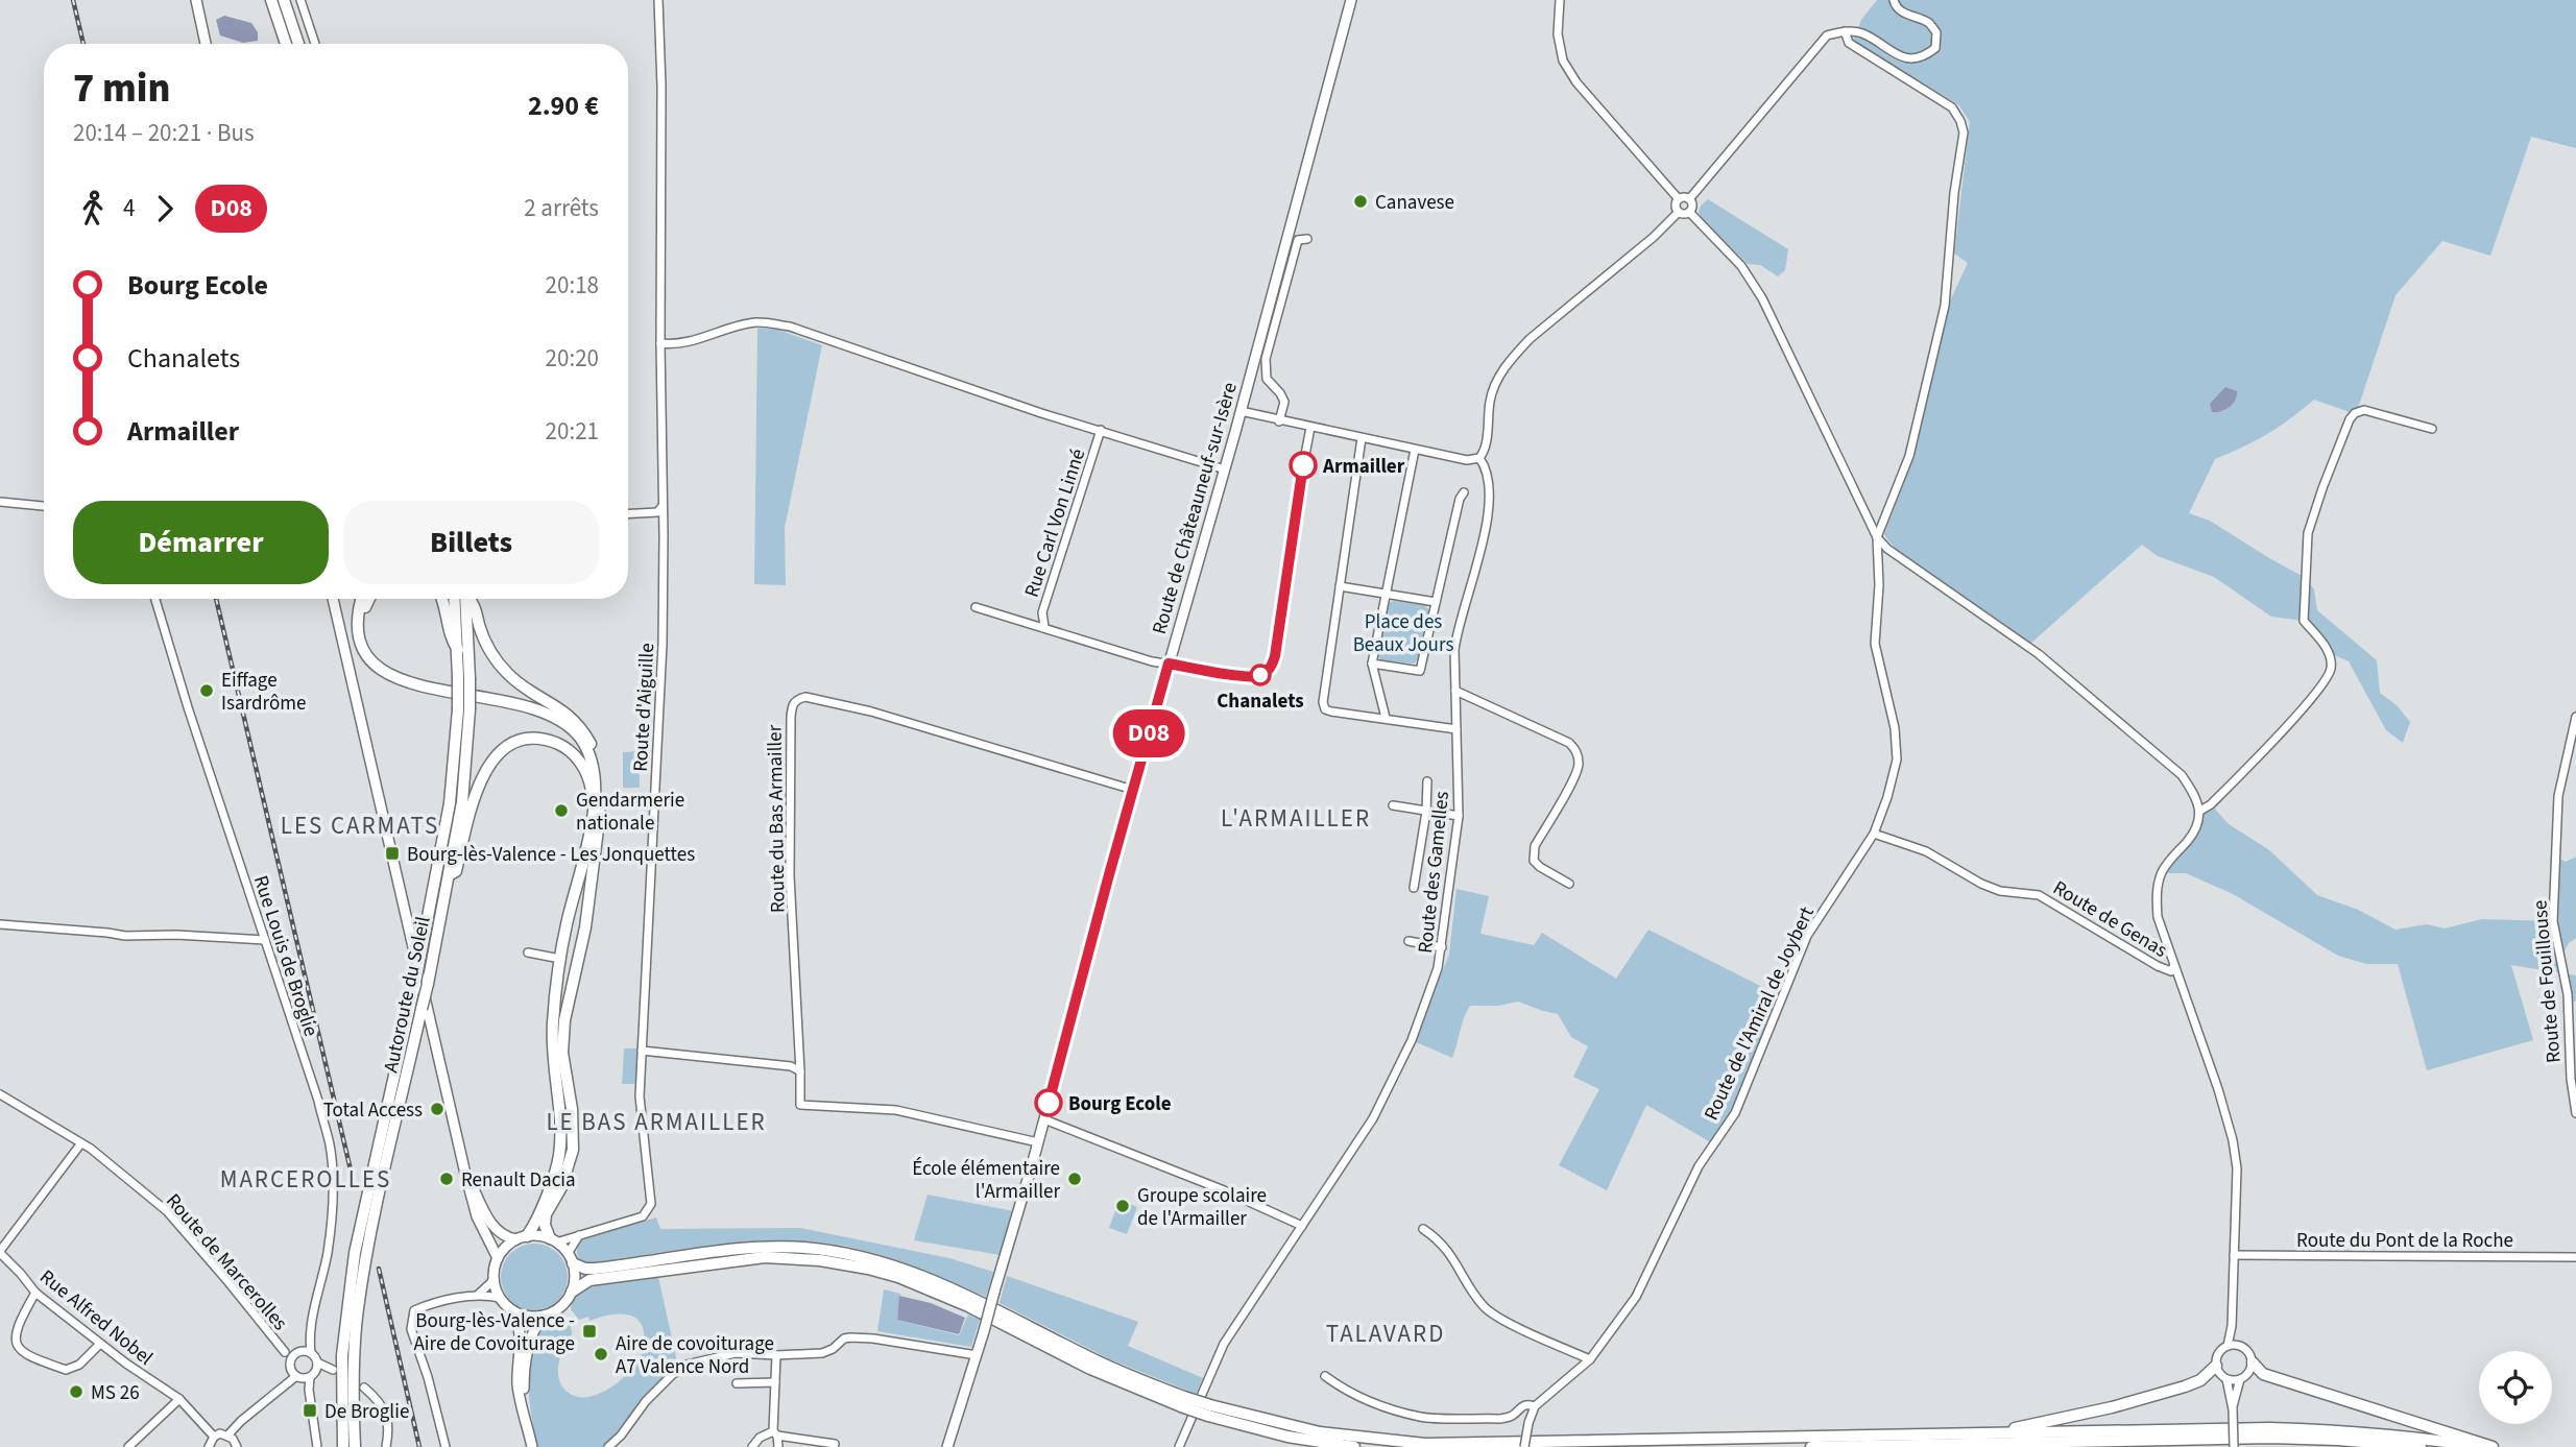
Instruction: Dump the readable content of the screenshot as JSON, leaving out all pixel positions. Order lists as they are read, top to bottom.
{
  "streets": {
    "highway": ["Autoroute du Soleil"],
    "main road": ["Route de Châteauneuf-sur-Isère"],
    "street": [
      "Rue Carl Von Linné",
      "Route d'Aiguille",
      "Route du Bas Armailler",
      "Route des Gamelles",
      "Route de Genas",
      "Rue Louis de Broglie",
      "Route de Fouillouse",
      "Route de l'Amiral de Joybert",
      "Route du Pont de la Roche",
      "Route de Marcerolles",
      "Rue Alfred Nobel"
    ]
  },
  "crossings": [
    ["Route de Châteauneuf-sur-Isère", "Route du Bas Armailler"],
    ["Route de Genas", "Route de l'Amiral de Joybert"],
    ["Route de Genas", "Route du Pont de la Roche"]
  ],
  "districts": [
    "L'ARMAILLER",
    "LES CARMATS",
    "LE BAS ARMAILLER",
    "MARCEROLLES",
    "TALAVARD"
  ],
  "parks": ["Place des Beaux Jours"],
  "places": {
    "other": [
      "Canavese",
      "Armailler",
      "Chanalets",
      "Eiffage Isardrôme",
      "Gendarmerie nationale",
      "Bourg Ecole",
      "Total Access",
      "Renault Dacia",
      "École élémentaire l'Armailler",
      "Groupe scolaire de l'Armailler",
      "Aire de covoiturage A7 Valence Nord",
      "MS 26"
    ],
    "transit": ["Bourg-lès-Valence - Les Jonquettes", "Bourg-lès-Valence - Aire de Covoiturage", "De Broglie"]
  },
  "lines": ["bus line D08"],
  "page": {
    "on_map": "D08",
    "heading": ["7 min", "20:14 – 20:21 · Bus", "2.90 €"],
    "legs": ["4", "D08", "2 arrêts"],
    "list": [
      {
        "name": "Bourg Ecole",
        "value": "20:18"
      },
      {
        "name": "Chanalets",
        "value": "20:20"
      },
      {
        "name": "Armailler",
        "value": "20:21"
      }
    ],
    "buttons": ["Démarrer", "Billets"]
  }
}
